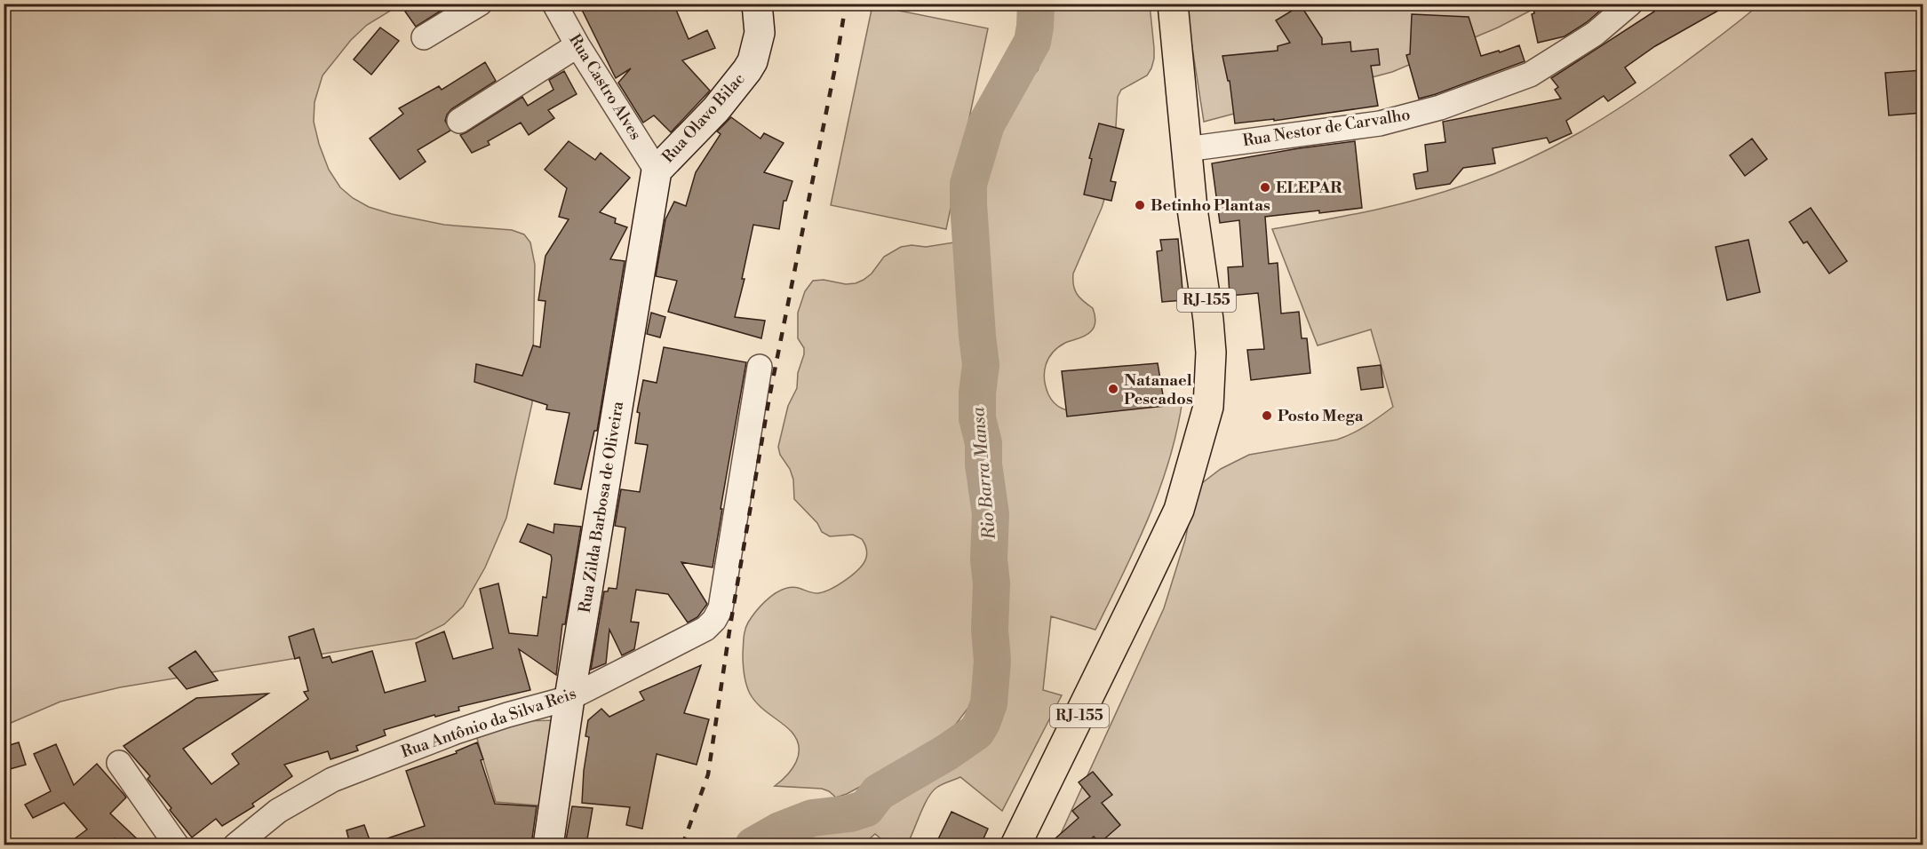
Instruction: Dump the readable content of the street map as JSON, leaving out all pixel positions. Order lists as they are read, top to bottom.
{
  "streets": {
    "main road": ["RJ-155"],
    "street": [
      "Rua Castro Alves",
      "Rua Olavo Bilac",
      "Rua Nestor de Carvalho",
      "Rua Zilda Barbosa de Oliveira",
      "Rua Antônio da Silva Reis"
    ]
  },
  "crossings": [
    ["Rua Castro Alves", "Rua Olavo Bilac"],
    ["Rua Castro Alves", "Rua Zilda Barbosa de Oliveira"],
    ["Rua Olavo Bilac", "Rua Zilda Barbosa de Oliveira"],
    ["Rua Nestor de Carvalho", "RJ-155"],
    ["Rua Zilda Barbosa de Oliveira", "Rua Antônio da Silva Reis"]
  ],
  "water": ["Rio Barra Mansa"],
  "places": [
    "ELEPAR",
    "Betinho Plantas",
    "Natanael Pescados",
    "Posto Mega"
  ]
}
